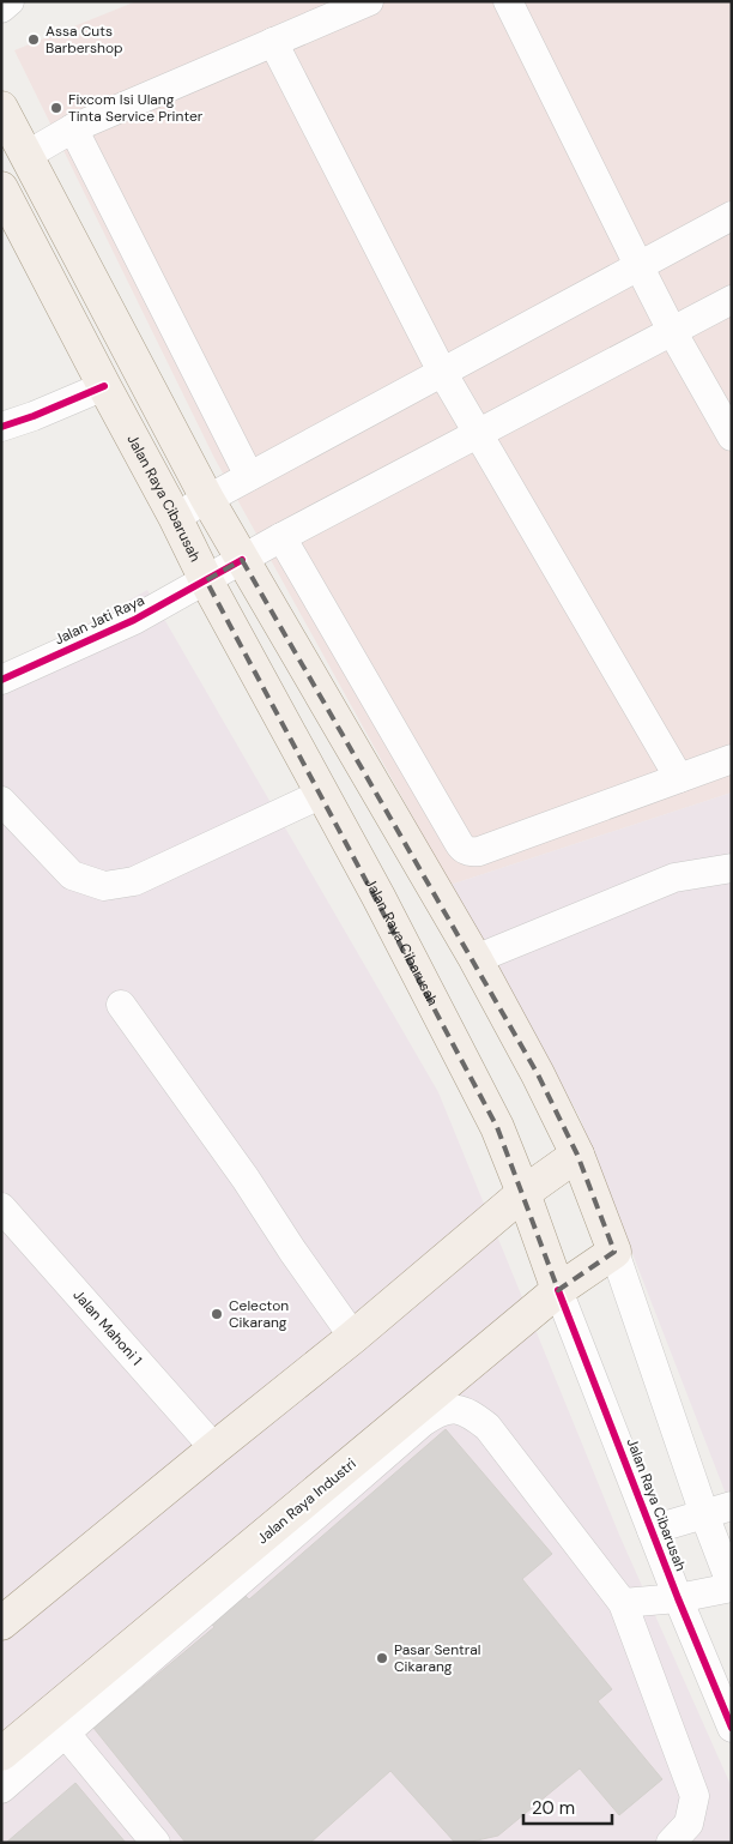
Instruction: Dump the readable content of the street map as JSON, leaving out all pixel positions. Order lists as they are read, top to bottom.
{
  "streets": {
    "main road": ["Jalan Raya Cibarusah", "Jalan Raya Industri"],
    "street": ["Jalan Jati Raya", "Jalan Mahoni 1"]
  },
  "crossings": [
    ["Jalan Raya Cibarusah", "Jalan Jati Raya"],
    ["Jalan Raya Cibarusah", "Jalan Raya Industri"]
  ],
  "places": [
    "Assa Cuts Barbershop",
    "Fixcom Isi Ulang Tinta Service Printer",
    "Celecton Cikarang",
    "Pasar Sentral Cikarang"
  ],
  "scale_bar": "20 m"
}
